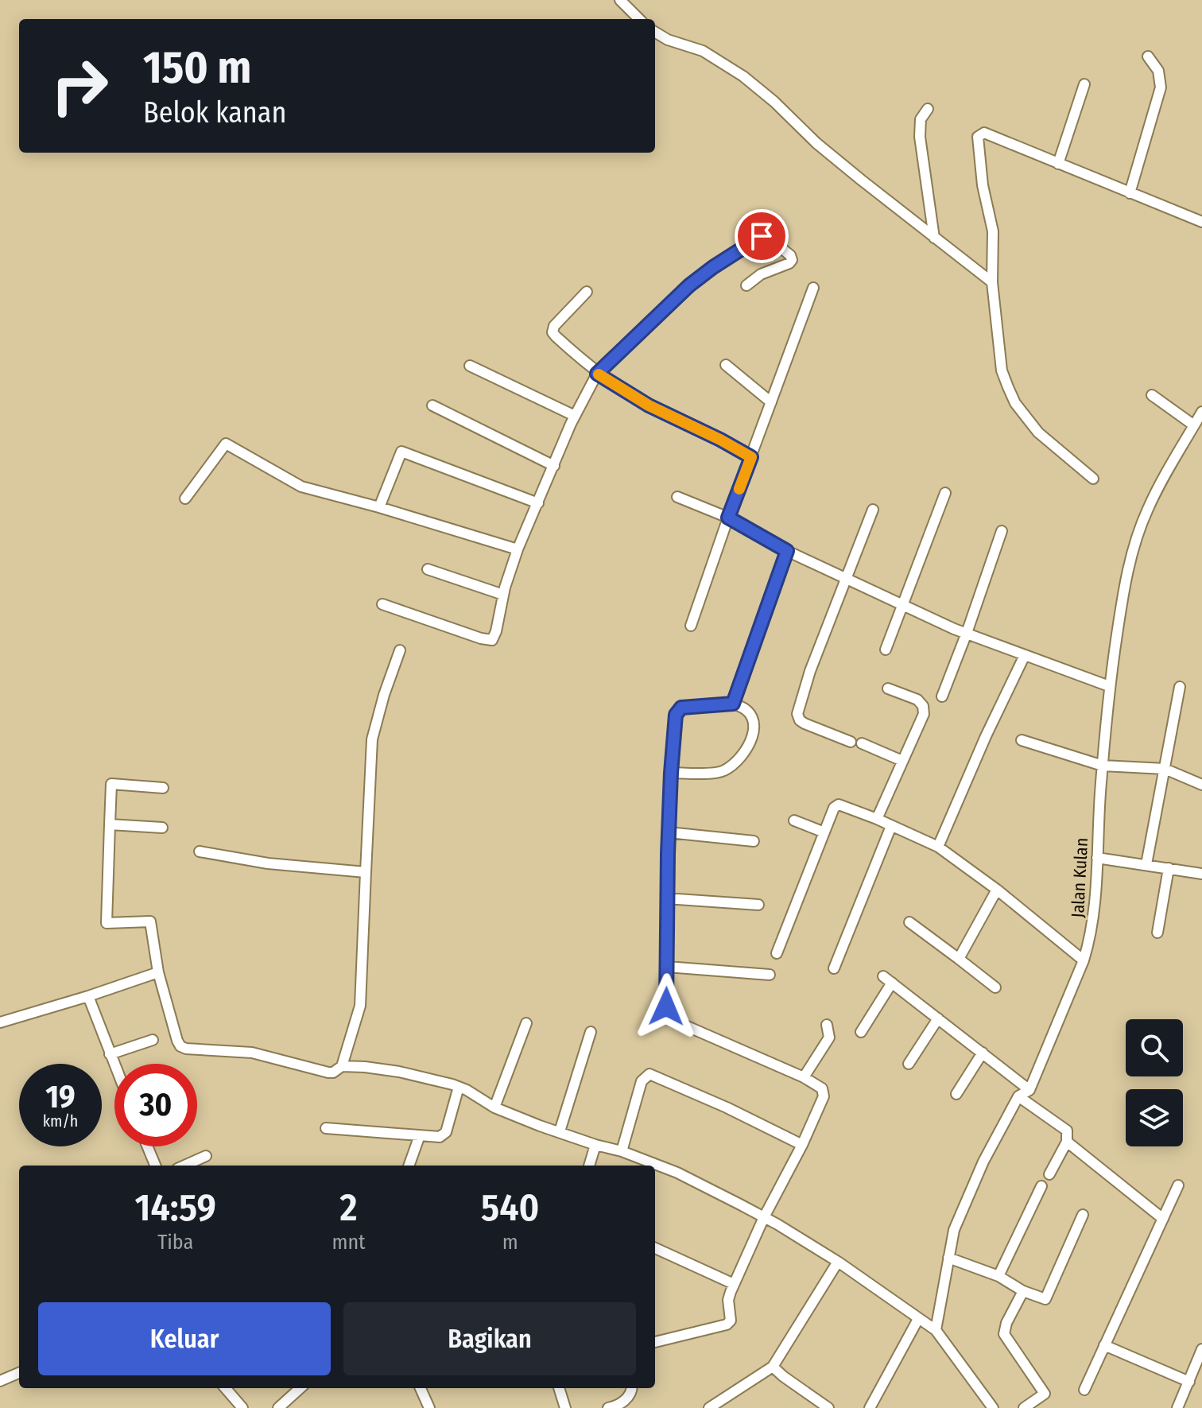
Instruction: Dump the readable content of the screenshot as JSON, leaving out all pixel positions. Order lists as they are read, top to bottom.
{
  "streets": {
    "street": ["Jalan Kulan"]
  },
  "page": {
    "turn": ["150 m", "Belok kanan"],
    "speed": "19 km/h",
    "limit": "30",
    "eta": [
      "14:59",
      "Tiba",
      "2",
      "mnt",
      "540",
      "m"
    ],
    "buttons": ["Keluar", "Bagikan"]
  }
}
